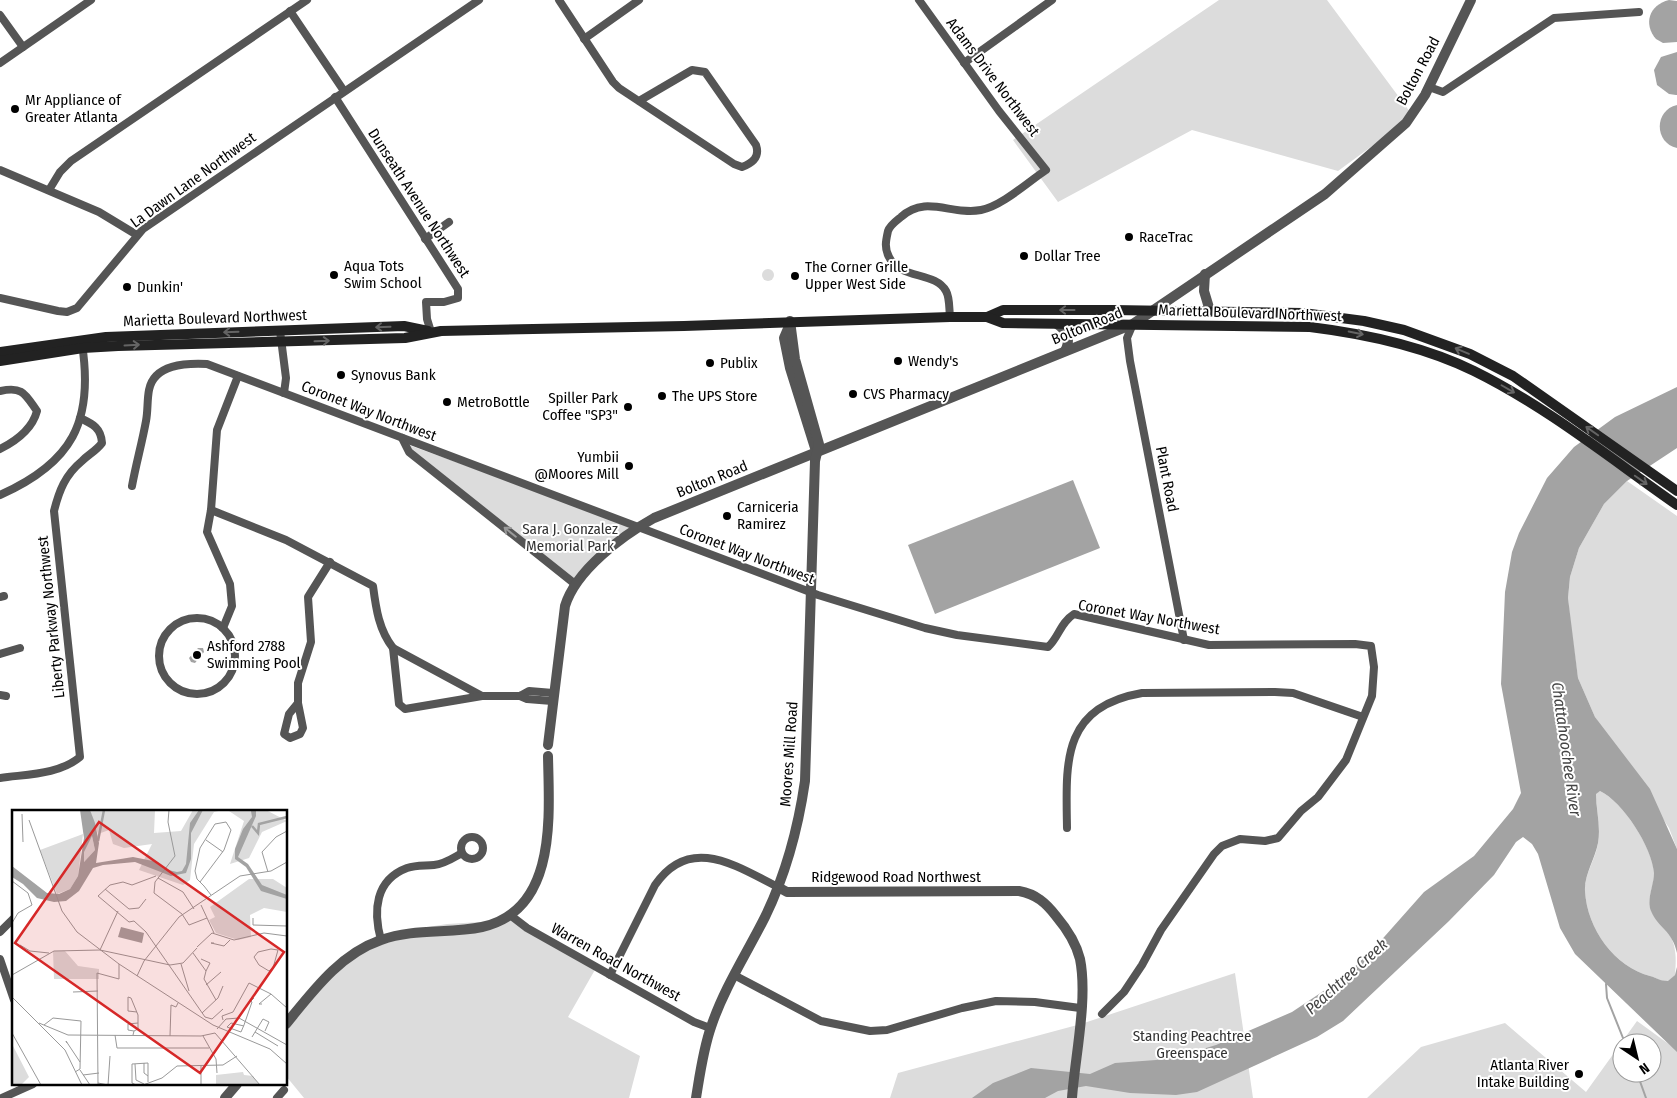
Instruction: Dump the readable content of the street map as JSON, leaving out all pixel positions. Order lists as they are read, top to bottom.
{
  "streets": {
    "main road": ["Marietta Boulevard Northwest"],
    "street": [
      "Bolton Road",
      "Adams Drive Northwest",
      "La Dawn Lane Northwest",
      "Dunseath Avenue Northwest",
      "Coronet Way Northwest",
      "Plant Road",
      "Liberty Parkway Northwest",
      "Moores Mill Road",
      "Ridgewood Road Northwest",
      "Warren Road Northwest"
    ]
  },
  "crossings": [
    ["Bolton Road", "Marietta Boulevard Northwest"],
    ["Bolton Road", "Coronet Way Northwest"],
    ["Bolton Road", "Plant Road"],
    ["Bolton Road", "Moores Mill Road"],
    ["La Dawn Lane Northwest", "Dunseath Avenue Northwest"],
    ["Dunseath Avenue Northwest", "Marietta Boulevard Northwest"],
    ["Marietta Boulevard Northwest", "Coronet Way Northwest"],
    ["Marietta Boulevard Northwest", "Plant Road"],
    ["Coronet Way Northwest", "Plant Road"],
    ["Coronet Way Northwest", "Moores Mill Road"],
    ["Moores Mill Road", "Ridgewood Road Northwest"],
    ["Moores Mill Road", "Warren Road Northwest"],
    ["Ridgewood Road Northwest", "Warren Road Northwest"]
  ],
  "water": ["Chattahoochee River", "Peachtree Creek"],
  "parks": ["Sara J. Gonzalez Memorial Park", "Standing Peachtree Greenspace"],
  "places": [
    "Mr Appliance of Greater Atlanta",
    "RaceTrac",
    "Dollar Tree",
    "Aqua Tots Swim School",
    "The Corner Grille Upper West Side",
    "Dunkin'",
    "Wendy's",
    "Publix",
    "Synovus Bank",
    "CVS Pharmacy",
    "The UPS Store",
    "MetroBottle",
    "Spiller Park Coffee \"SP3\"",
    "Yumbii @Moores Mill",
    "Carniceria Ramirez",
    "Ashford 2788 Swimming Pool",
    "Atlanta River Intake Building"
  ],
  "north": "bottom right"
}
